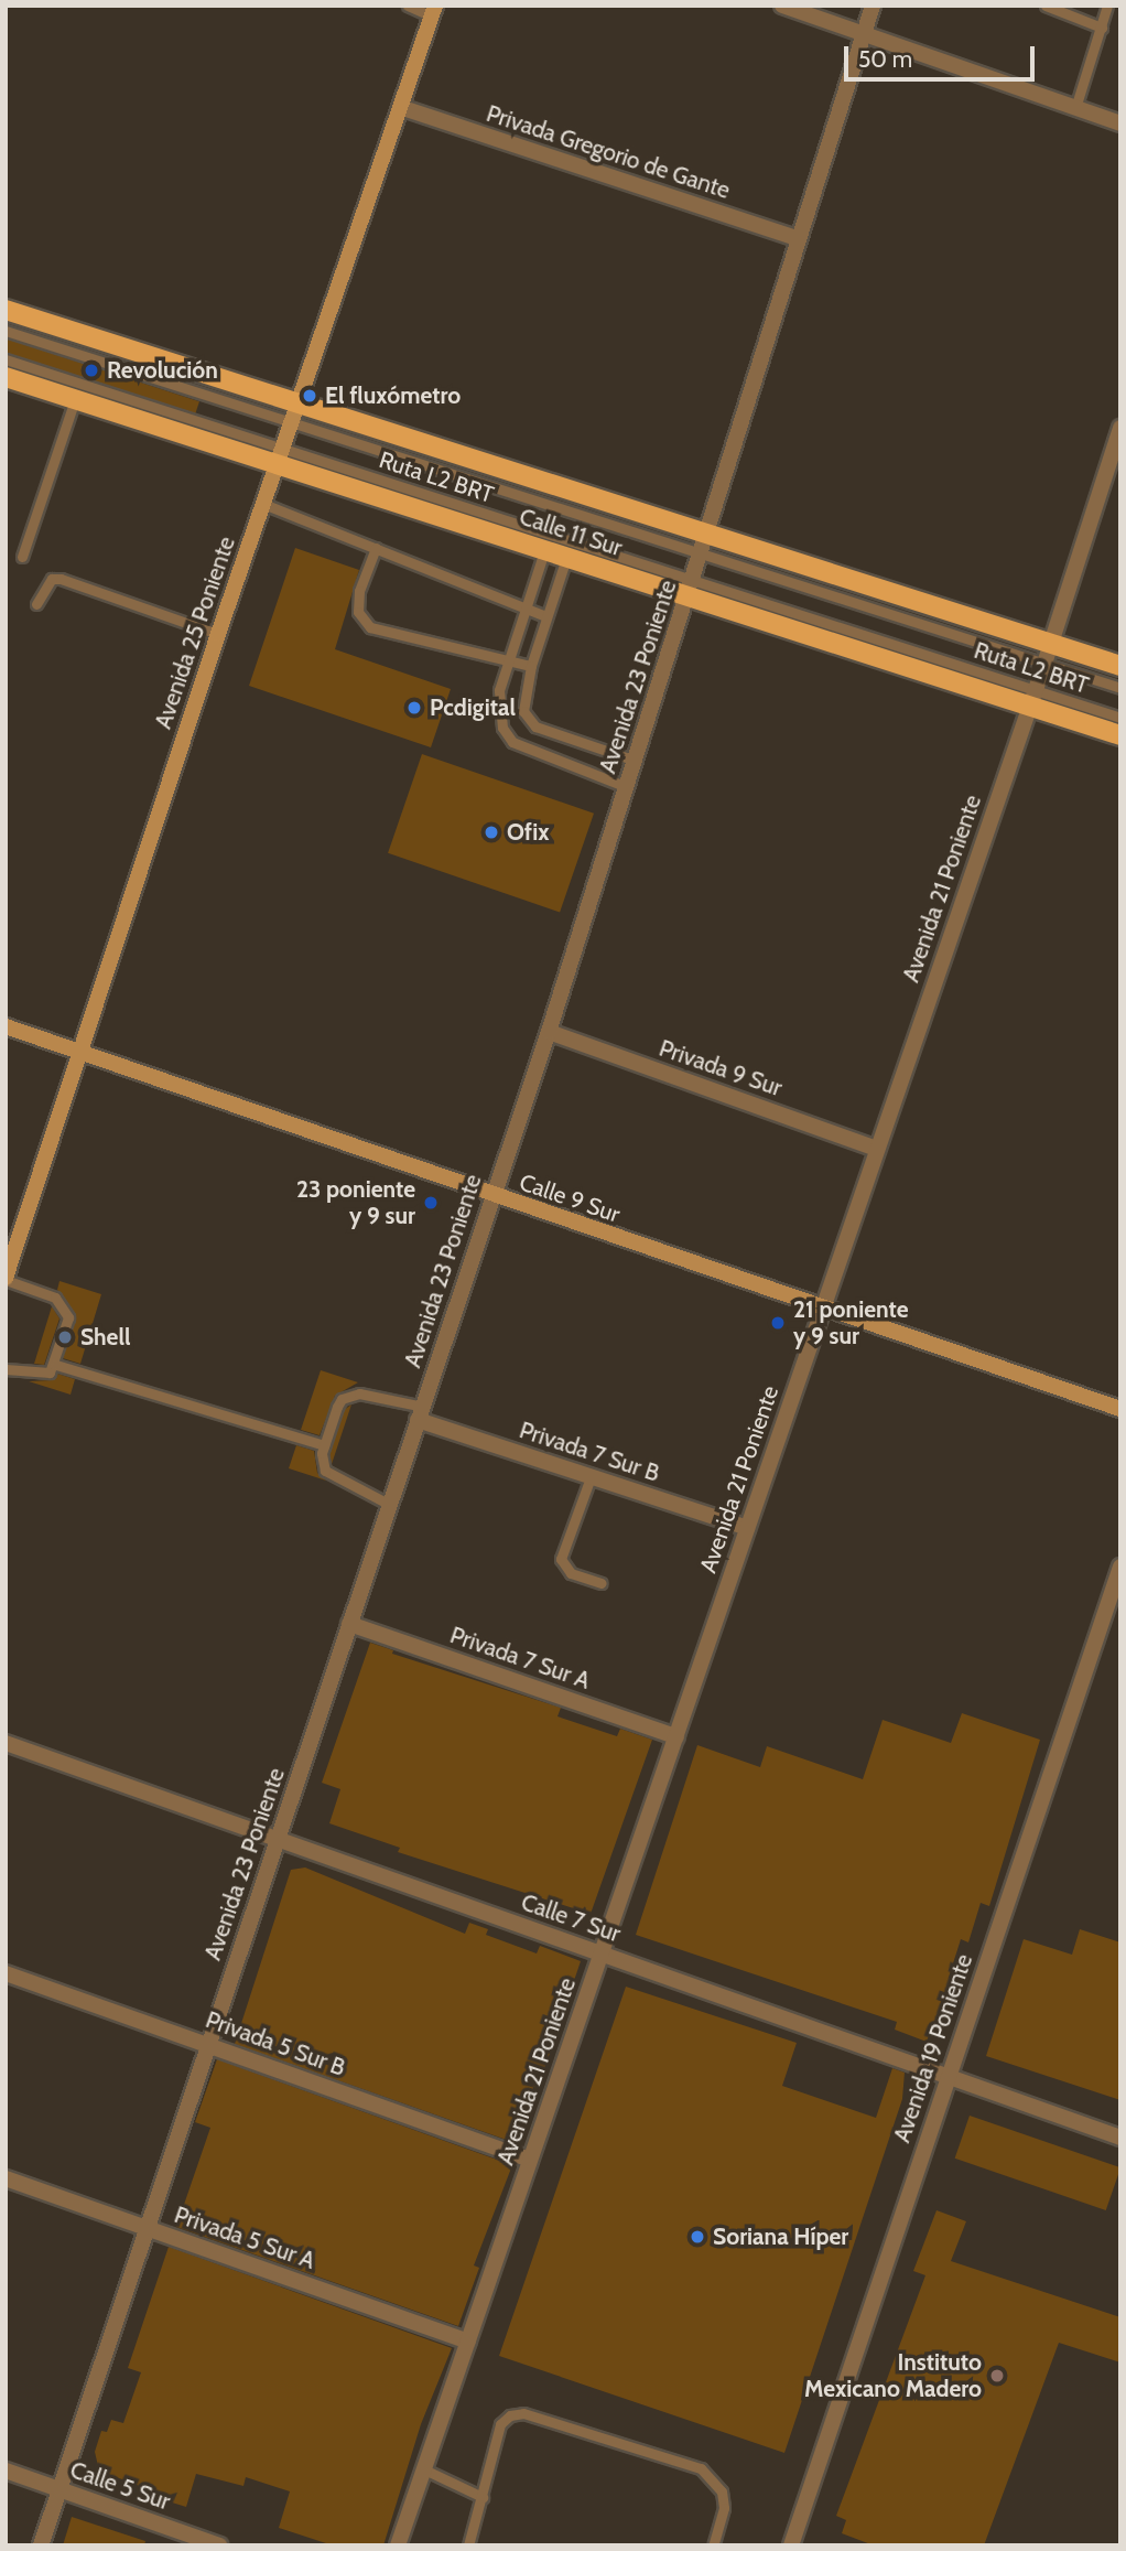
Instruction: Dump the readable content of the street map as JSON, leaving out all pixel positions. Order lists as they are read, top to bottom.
{
  "streets": {
    "main road": ["Calle 11 Sur", "Avenida 25 Poniente", "Calle 9 Sur"],
    "street": [
      "Privada Gregorio de Gante",
      "Avenida 23 Poniente",
      "Avenida 21 Poniente",
      "Privada 9 Sur",
      "Privada 7 Sur B",
      "Privada 7 Sur A",
      "Calle 7 Sur",
      "Privada 5 Sur B",
      "Avenida 19 Poniente",
      "Privada 5 Sur A",
      "Calle 5 Sur"
    ],
    "lane": ["Ruta L2 BRT"]
  },
  "crossings": [
    ["Privada Gregorio de Gante", "Avenida 25 Poniente"],
    ["Privada Gregorio de Gante", "Avenida 23 Poniente"],
    ["Ruta L2 BRT", "Calle 11 Sur"],
    ["Ruta L2 BRT", "Avenida 25 Poniente"],
    ["Ruta L2 BRT", "Avenida 23 Poniente"],
    ["Ruta L2 BRT", "Avenida 21 Poniente"],
    ["Calle 11 Sur", "Avenida 25 Poniente"],
    ["Calle 11 Sur", "Avenida 23 Poniente"],
    ["Calle 11 Sur", "Avenida 21 Poniente"],
    ["Avenida 25 Poniente", "Calle 9 Sur"],
    ["Avenida 23 Poniente", "Privada 9 Sur"],
    ["Avenida 23 Poniente", "Calle 9 Sur"],
    ["Avenida 23 Poniente", "Privada 7 Sur B"],
    ["Avenida 23 Poniente", "Privada 7 Sur A"],
    ["Avenida 23 Poniente", "Calle 7 Sur"],
    ["Avenida 23 Poniente", "Privada 5 Sur B"],
    ["Avenida 23 Poniente", "Privada 5 Sur A"],
    ["Avenida 23 Poniente", "Calle 5 Sur"],
    ["Avenida 21 Poniente", "Privada 9 Sur"],
    ["Avenida 21 Poniente", "Calle 9 Sur"],
    ["Avenida 21 Poniente", "Privada 7 Sur B"],
    ["Avenida 21 Poniente", "Privada 7 Sur A"],
    ["Avenida 21 Poniente", "Calle 7 Sur"],
    ["Avenida 21 Poniente", "Privada 5 Sur B"],
    ["Avenida 21 Poniente", "Privada 5 Sur A"],
    ["Calle 7 Sur", "Avenida 19 Poniente"]
  ],
  "places": [
    "Revolución",
    "El fluxómetro",
    "Pcdigital",
    "Ofix",
    "23 poniente y 9 sur",
    "21 poniente y 9 sur",
    "Shell",
    "Soriana Híper",
    "Instituto Mexicano Madero"
  ],
  "scale_bar": "50 m"
}
